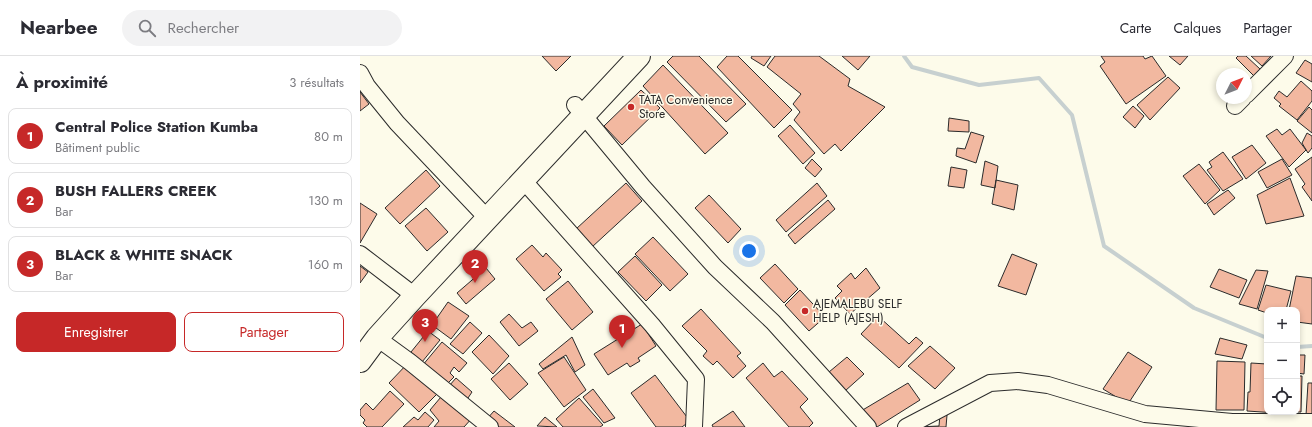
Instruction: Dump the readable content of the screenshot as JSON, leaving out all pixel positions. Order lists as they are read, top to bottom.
{
  "places": ["TATA Convenience Store", "AJEMALEBU SELF HELP (AJESH)"],
  "north": "top right",
  "page": {
    "header": "Nearbee",
    "search": "Rechercher",
    "nav": ["Carte", "Calques", "Partager"],
    "heading": ["À proximité", "3 résultats"],
    "list": [
      {
        "mark": "1",
        "name": "Central Police Station Kumba",
        "note": "Bâtiment public",
        "value": "80 m"
      },
      {
        "mark": "2",
        "name": "BUSH FALLERS CREEK",
        "note": "Bar",
        "value": "130 m"
      },
      {
        "mark": "3",
        "name": "BLACK & WHITE SNACK",
        "note": "Bar",
        "value": "160 m"
      }
    ],
    "pins": ["2", "3", "1"],
    "buttons": ["Enregistrer", "Partager"],
    "map_buttons": ["+", "−"]
  }
}
